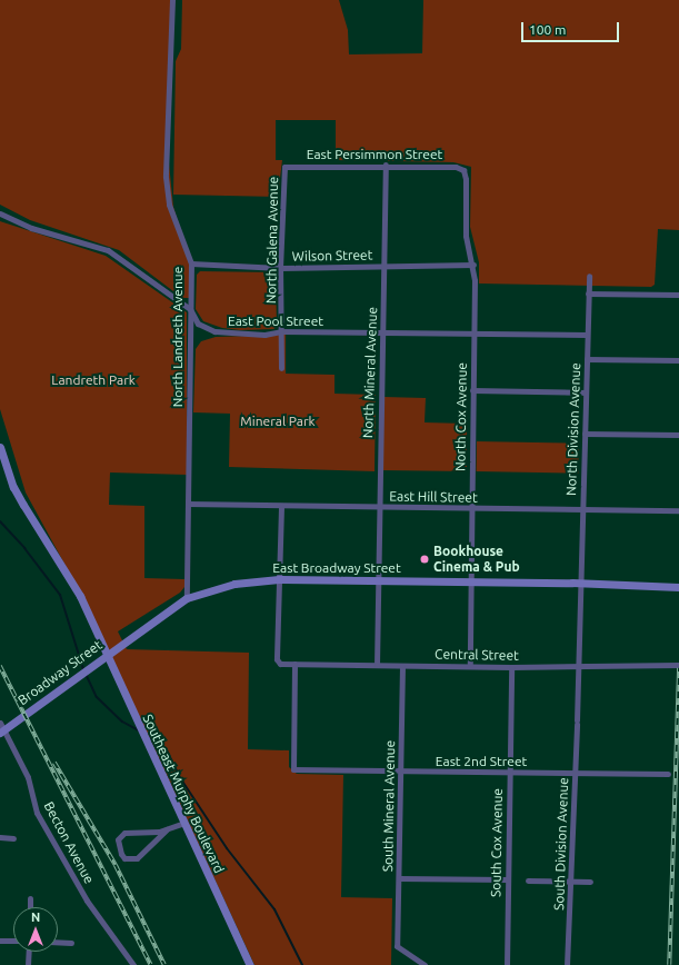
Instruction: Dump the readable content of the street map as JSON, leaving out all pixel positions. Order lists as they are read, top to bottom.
{
  "streets": {
    "street": [
      "East Persimmon Street",
      "North Galena Avenue",
      "Wilson Street",
      "East Pool Street",
      "North Landreth Avenue",
      "North Mineral Avenue",
      "North Cox Avenue",
      "North Division Avenue",
      "East Hill Street",
      "East Broadway Street",
      "Central Street",
      "Broadway Street",
      "East 2nd Street",
      "Southeast Murphy Boulevard",
      "South Mineral Avenue",
      "Becton Avenue",
      "South Cox Avenue",
      "South Division Avenue"
    ]
  },
  "crossings": [
    ["East Persimmon Street", "North Galena Avenue"],
    ["East Persimmon Street", "North Mineral Avenue"],
    ["East Persimmon Street", "North Cox Avenue"],
    ["North Galena Avenue", "Wilson Street"],
    ["North Galena Avenue", "East Pool Street"],
    ["Wilson Street", "North Landreth Avenue"],
    ["Wilson Street", "North Mineral Avenue"],
    ["Wilson Street", "North Cox Avenue"],
    ["East Pool Street", "North Landreth Avenue"],
    ["East Pool Street", "North Mineral Avenue"],
    ["East Pool Street", "North Cox Avenue"],
    ["East Pool Street", "North Division Avenue"],
    ["North Landreth Avenue", "East Hill Street"],
    ["North Landreth Avenue", "East Broadway Street"],
    ["North Mineral Avenue", "East Hill Street"],
    ["North Mineral Avenue", "East Broadway Street"],
    ["North Cox Avenue", "East Hill Street"],
    ["North Cox Avenue", "East Broadway Street"],
    ["North Cox Avenue", "Central Street"],
    ["North Division Avenue", "East Hill Street"],
    ["North Division Avenue", "East Broadway Street"],
    ["North Division Avenue", "South Division Avenue"],
    ["East Broadway Street", "Central Street"],
    ["East Broadway Street", "Broadway Street"],
    ["East Broadway Street", "South Division Avenue"],
    ["Central Street", "East 2nd Street"],
    ["Central Street", "South Mineral Avenue"],
    ["Central Street", "South Cox Avenue"],
    ["Central Street", "South Division Avenue"],
    ["East 2nd Street", "South Mineral Avenue"],
    ["East 2nd Street", "South Cox Avenue"],
    ["East 2nd Street", "South Division Avenue"]
  ],
  "parks": ["Landreth Park", "Mineral Park"],
  "places": ["Bookhouse Cinema & Pub"],
  "scale_bar": "100 m",
  "north": "top"
}
